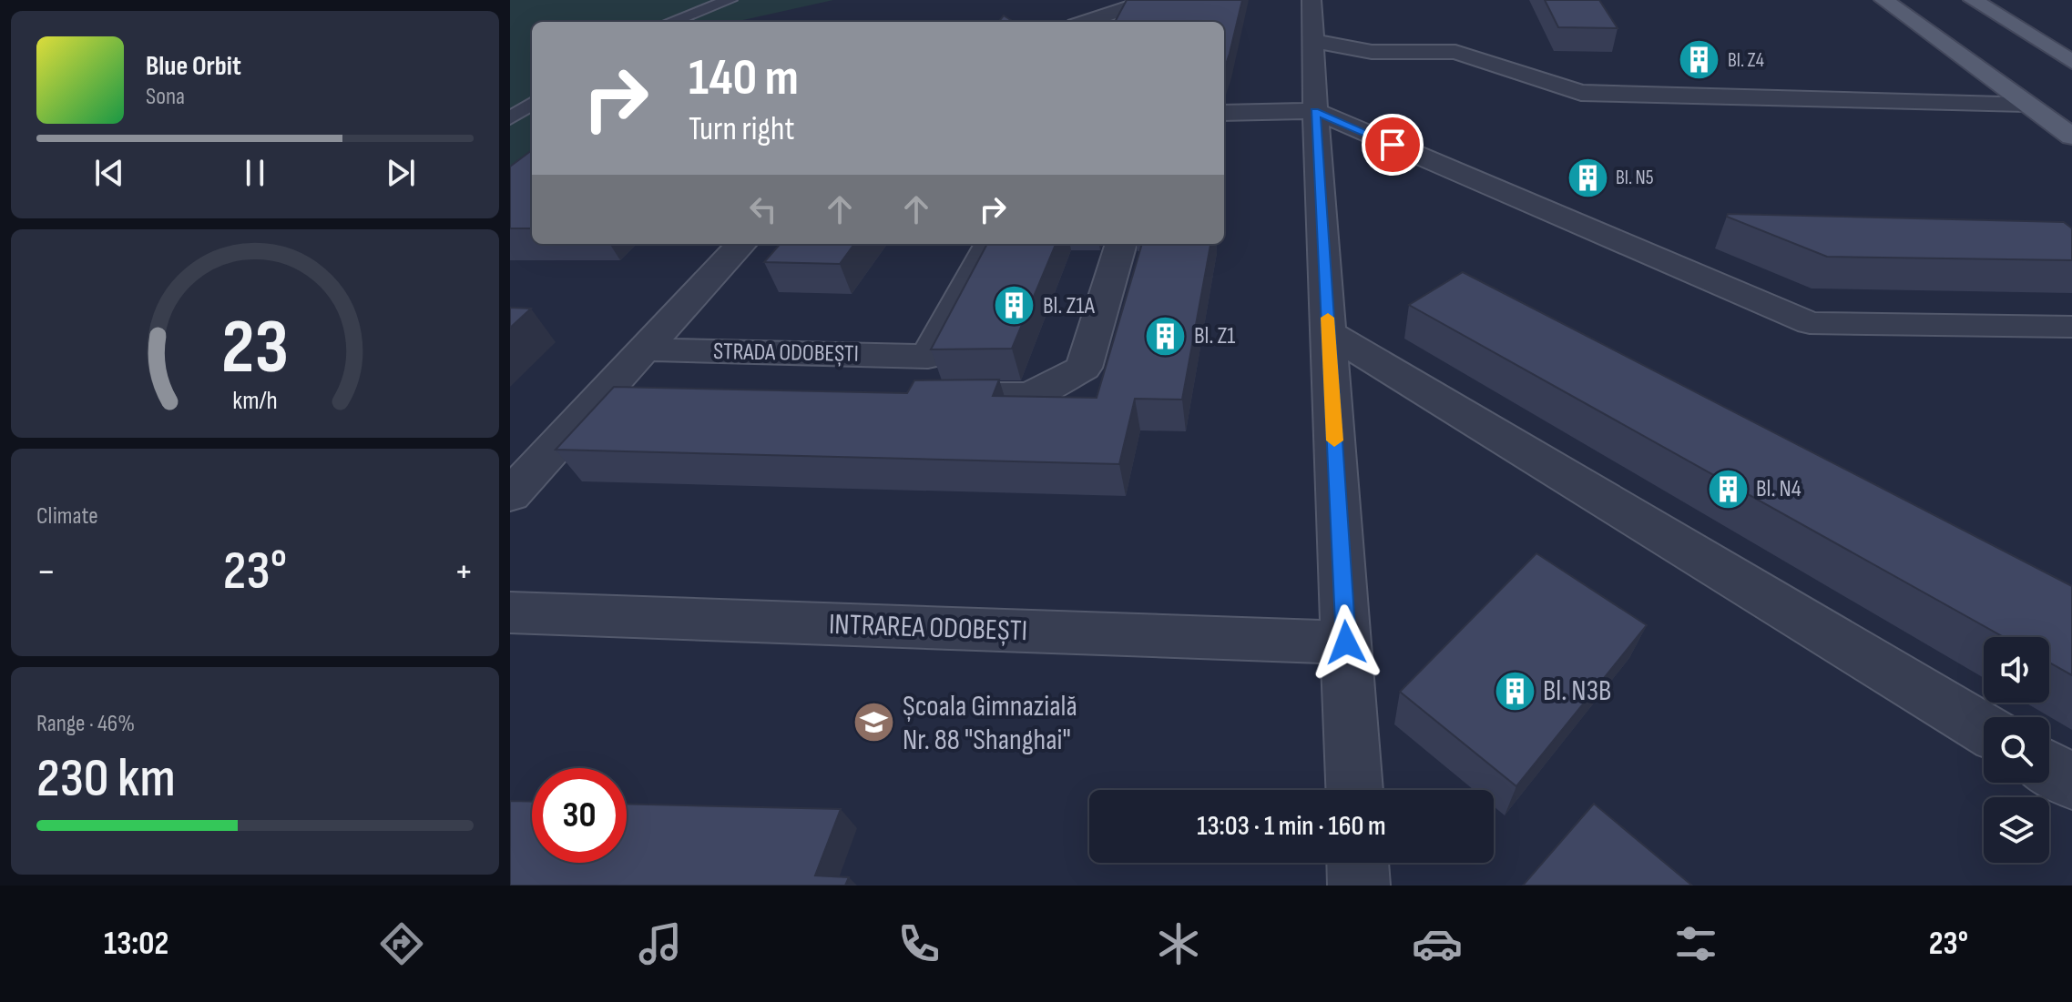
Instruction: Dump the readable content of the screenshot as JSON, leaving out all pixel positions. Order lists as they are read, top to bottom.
{
  "streets": {
    "street": ["STRADA ODOBEȘTI", "INTRAREA ODOBEȘTI"]
  },
  "places": {
    "building": [
      "Bl. Z4",
      "Bl. N5",
      "Bl. Z1A",
      "Bl. Z1",
      "Bl. N4",
      "Bl. N3B"
    ],
    "school or university": ["Școala Gimnazială Nr. 88 \"Shanghai\""]
  },
  "page": {
    "turn": ["140 m", "Turn right"],
    "song": ["Blue Orbit", "Sona"],
    "tile": [
      "Climate",
      ["Range · 46%", "230 km"]
    ],
    "heat": ["−", "23°", "+"],
    "limit": "30",
    "trip": "13:03 · 1 min · 160 m",
    "tabs": ["13:02", "23°"],
    "gauge": ["23", "km/h"]
  }
}
